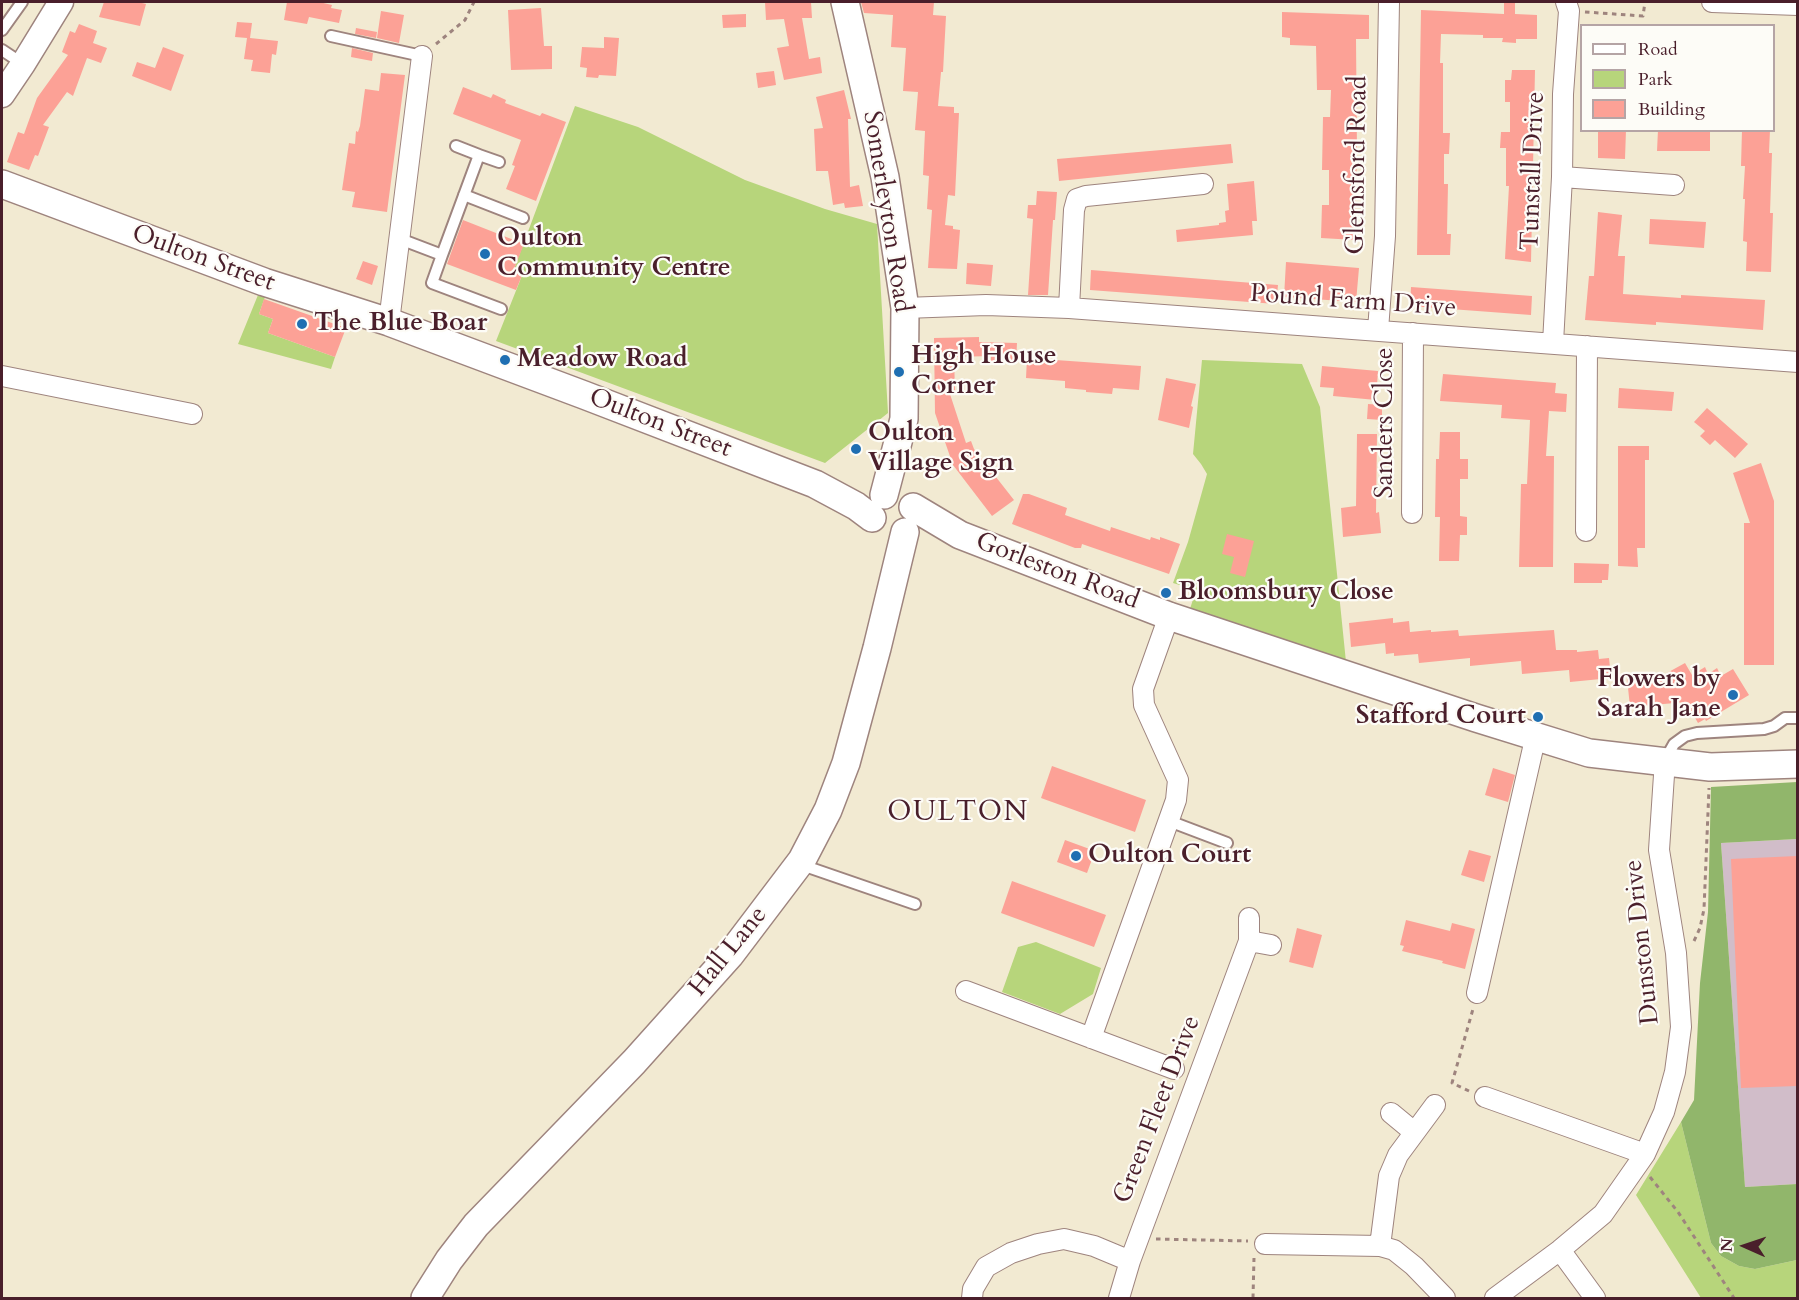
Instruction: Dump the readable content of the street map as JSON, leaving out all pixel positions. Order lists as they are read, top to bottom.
{
  "streets": {
    "main road": [
      "Somerleyton Road",
      "Oulton Street",
      "Gorleston Road",
      "Hall Lane"
    ],
    "street": [
      "Glemsford Road",
      "Tunstall Drive",
      "Pound Farm Drive",
      "Sanders Close",
      "Dunston Drive",
      "Green Fleet Drive"
    ]
  },
  "crossings": [
    ["Glemsford Road", "Pound Farm Drive"],
    ["Tunstall Drive", "Pound Farm Drive"],
    ["Somerleyton Road", "Oulton Street"],
    ["Somerleyton Road", "Pound Farm Drive"],
    ["Somerleyton Road", "Gorleston Road"],
    ["Somerleyton Road", "Hall Lane"],
    ["Oulton Street", "Gorleston Road"],
    ["Oulton Street", "Hall Lane"],
    ["Pound Farm Drive", "Sanders Close"],
    ["Gorleston Road", "Dunston Drive"],
    ["Gorleston Road", "Hall Lane"]
  ],
  "districts": ["OULTON"],
  "places": [
    "Oulton Community Centre",
    "The Blue Boar",
    "Meadow Road",
    "High House Corner",
    "Oulton Village Sign",
    "Bloomsbury Close",
    "Flowers by Sarah Jane",
    "Stafford Court",
    "Oulton Court"
  ],
  "legend": ["Road", "Park", "Building"],
  "north": "left"
}
